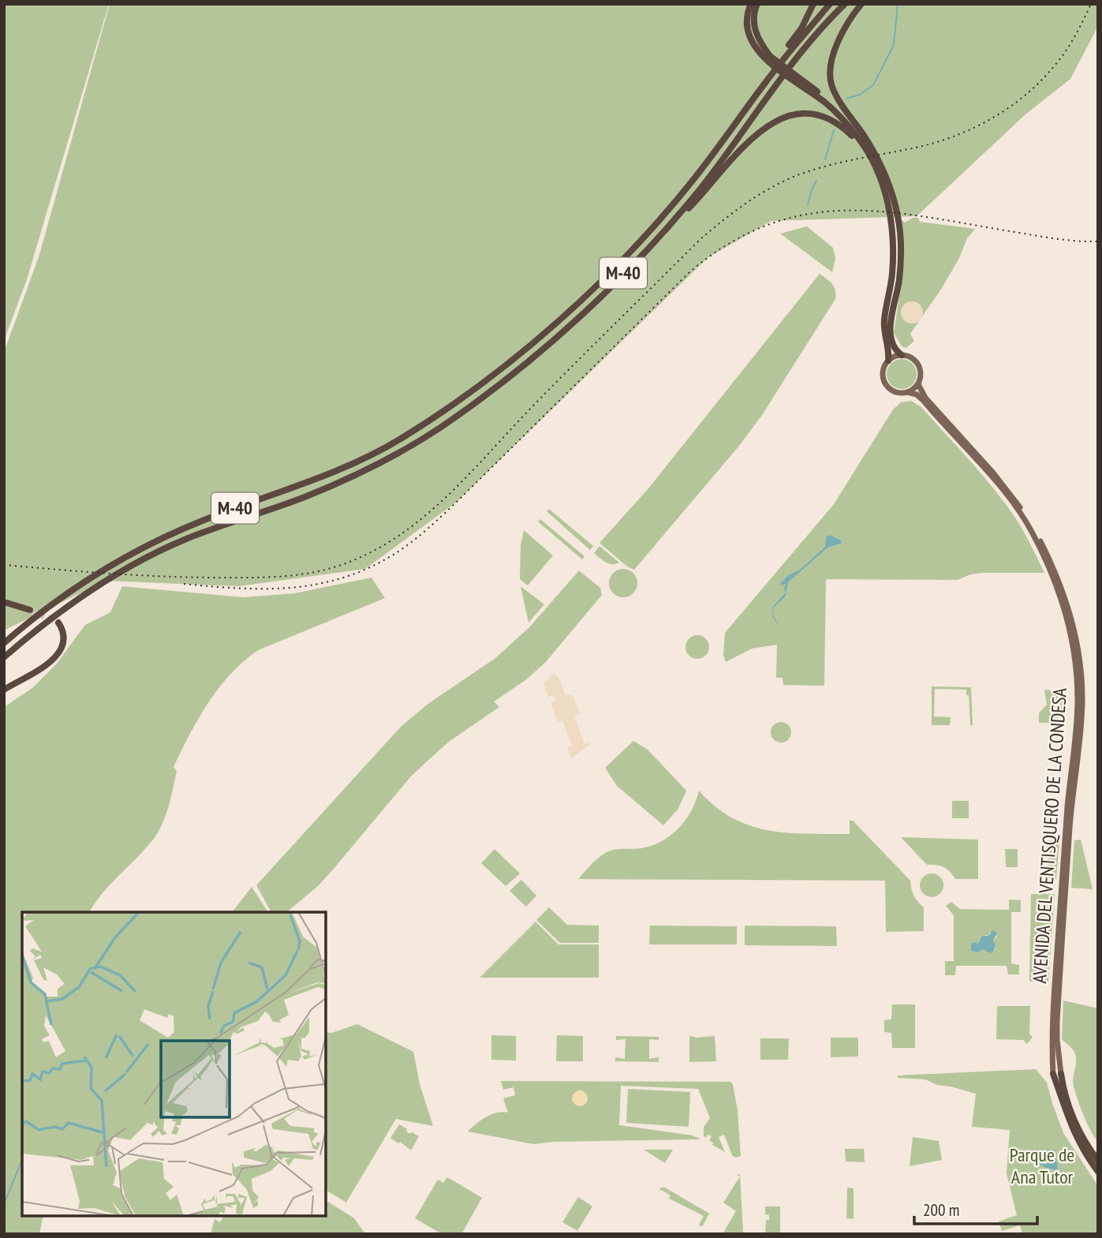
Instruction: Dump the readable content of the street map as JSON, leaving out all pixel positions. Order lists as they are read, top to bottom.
{
  "streets": {
    "highway": ["M-40"],
    "main road": ["AVENIDA DEL VENTISQUERO DE LA CONDESA"]
  },
  "parks": ["Parque de Ana Tutor"],
  "scale_bar": "200 m"
}
